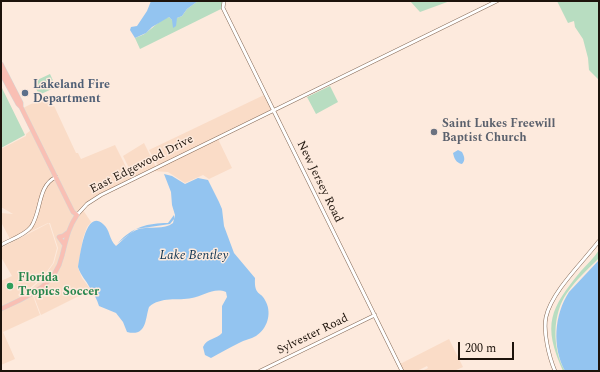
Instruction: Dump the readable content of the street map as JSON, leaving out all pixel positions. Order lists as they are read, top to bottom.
{
  "streets": {
    "main road": ["East Edgewood Drive"],
    "street": ["New Jersey Road", "Sylvester Road"]
  },
  "crossings": [
    ["East Edgewood Drive", "New Jersey Road"],
    ["New Jersey Road", "Sylvester Road"]
  ],
  "water": ["Lake Bentley"],
  "places": ["Lakeland Fire Department", "Saint Lukes Freewill Baptist Church", "Florida Tropics Soccer"],
  "scale_bar": "200 m"
}
